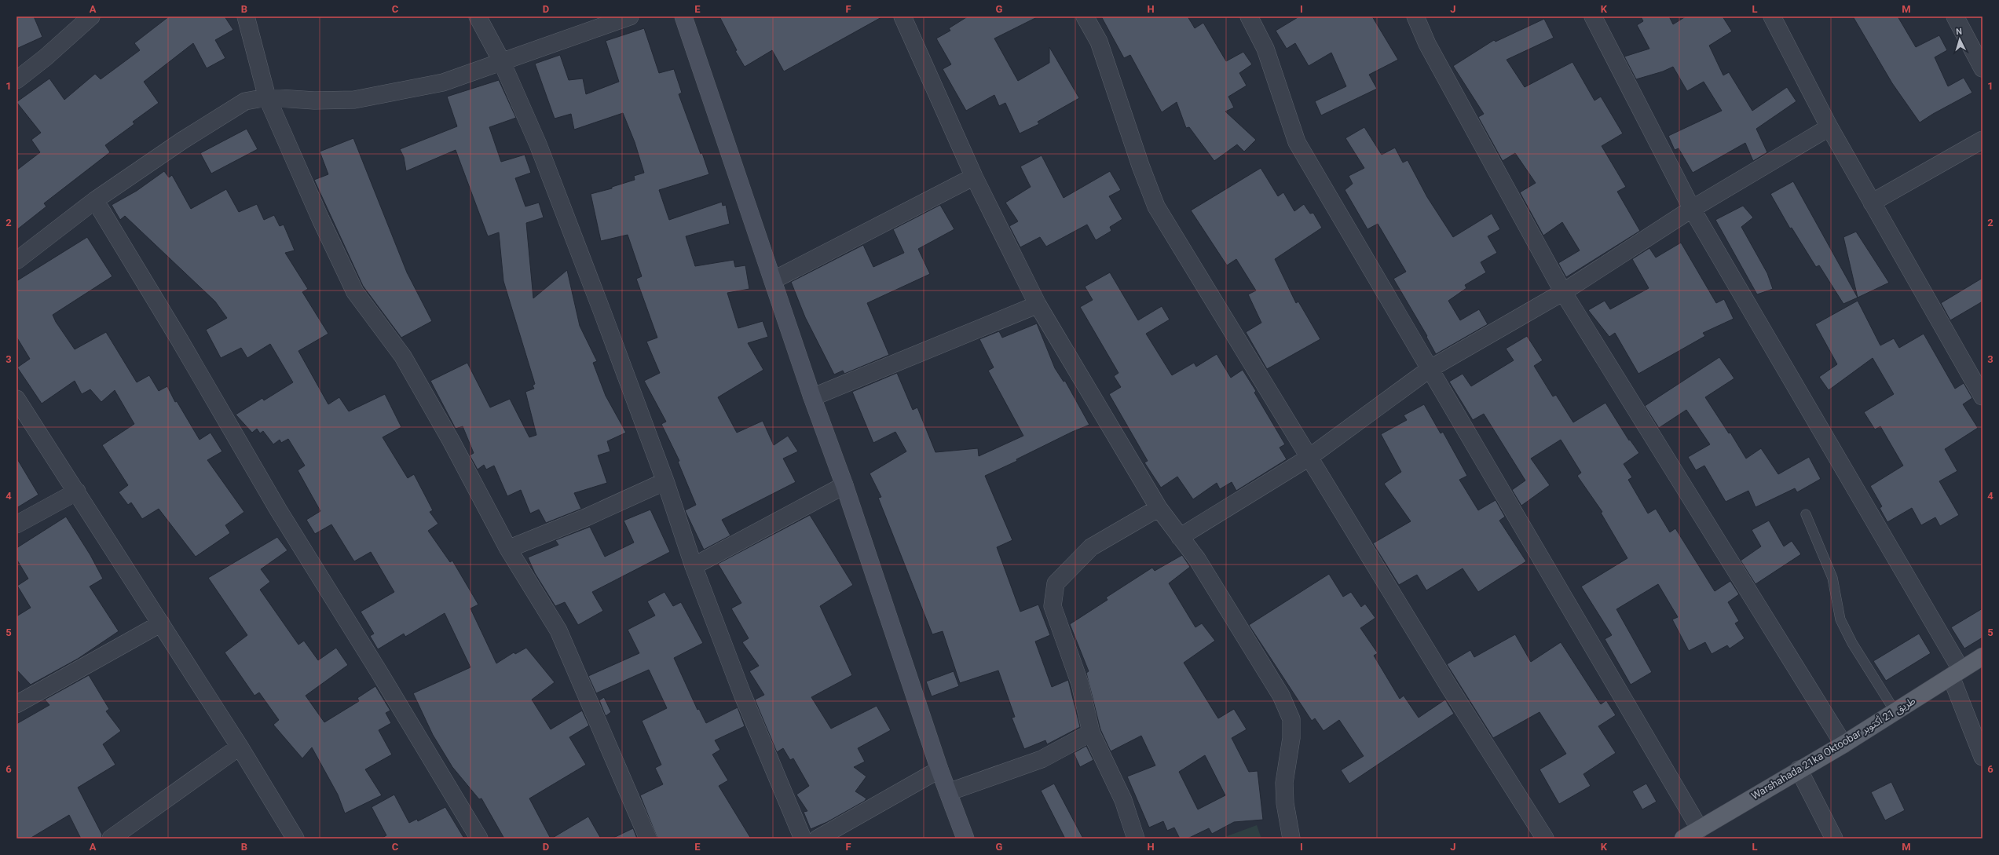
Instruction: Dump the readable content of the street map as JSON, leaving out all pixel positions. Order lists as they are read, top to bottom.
{
  "streets": {
    "main road": ["Warshahada 21ka Oktoobar طريق 21 أكتوبر"]
  },
  "north": "top",
  "grid": {
    "columns": [
      "A",
      "B",
      "C",
      "D",
      "E",
      "F",
      "G",
      "H",
      "I",
      "J",
      "K",
      "L",
      "M"
    ],
    "rows": [
      "1",
      "2",
      "3",
      "4",
      "5",
      "6"
    ]
  }
}
